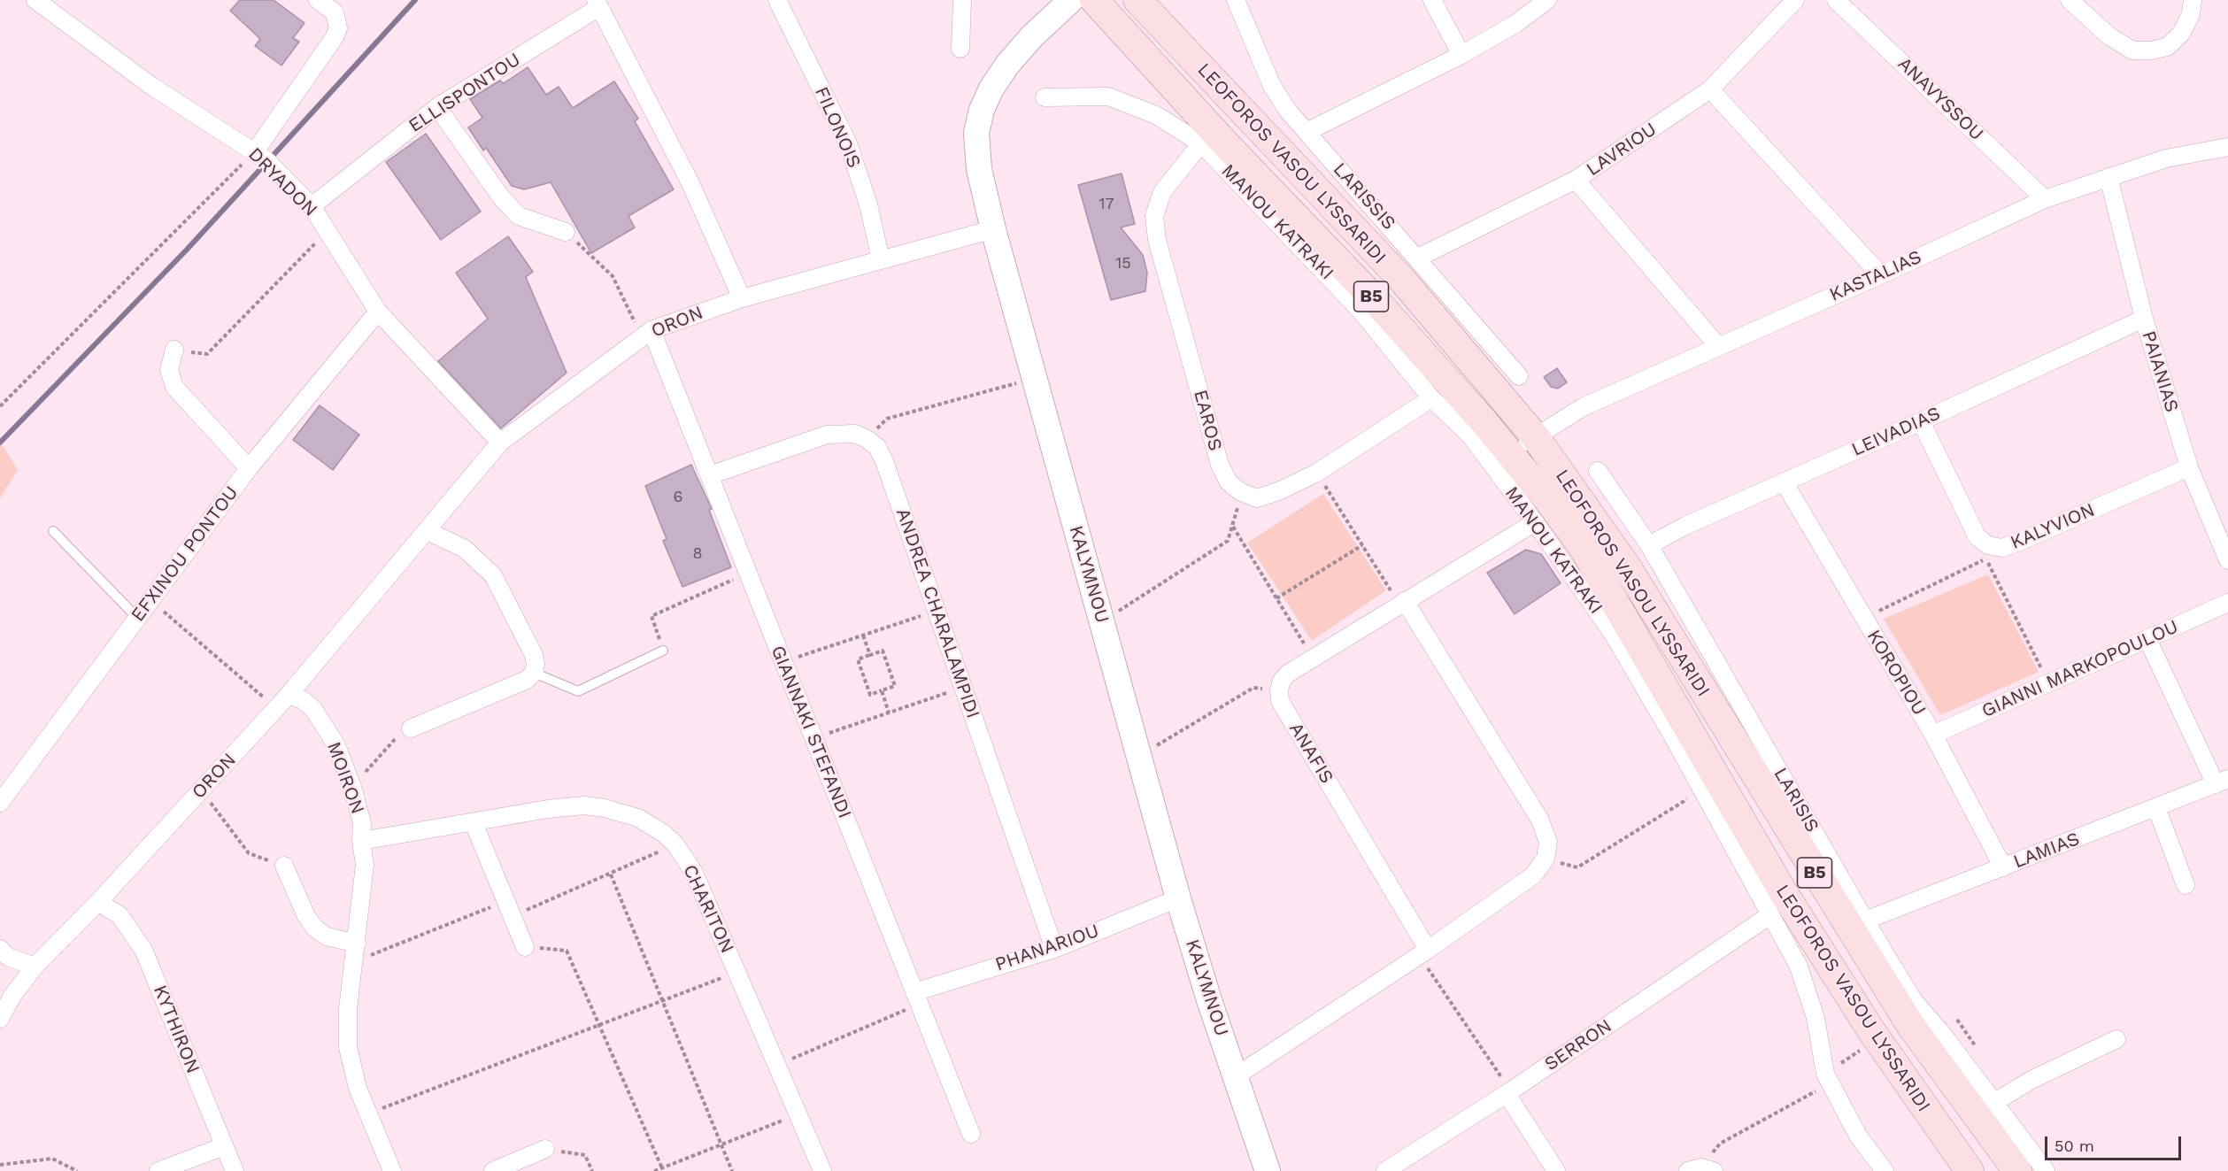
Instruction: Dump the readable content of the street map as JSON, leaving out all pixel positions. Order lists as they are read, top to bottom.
{
  "streets": {
    "main road": ["LEOFOROS VASOU LYSSARIDI", "B5"],
    "street": [
      "ELLISPONTOU",
      "ANAVYSSOU",
      "FILONOIS",
      "LAVRIOU",
      "DRYADON",
      "LARISSIS",
      "MANOU KATRAKI",
      "KASTALIAS",
      "ORON",
      "PAIANIAS",
      "EAROS",
      "LEIVADIAS",
      "KALYVION",
      "EFXINOU PONTOU",
      "KALYMNOU",
      "ANDREA CHARALAMPIDI",
      "GIANNI MARKOPOULOU",
      "KOROPIOU",
      "GIANNAKI STEFANDI",
      "ANAFIS",
      "MOIRON",
      "LARISIS",
      "LAMIAS",
      "CHARITON",
      "PHANARIOU",
      "KYTHIRON",
      "SERRON"
    ]
  },
  "crossings": [
    ["ELLISPONTOU", "DRYADON"],
    ["ANAVYSSOU", "KASTALIAS"],
    ["FILONOIS", "ORON"],
    ["LAVRIOU", "LARISSIS"],
    ["LEOFOROS VASOU LYSSARIDI", "KASTALIAS"],
    ["DRYADON", "ORON"],
    ["DRYADON", "EFXINOU PONTOU"],
    ["MANOU KATRAKI", "EAROS"],
    ["MANOU KATRAKI", "SERRON"],
    ["KASTALIAS", "PAIANIAS"],
    ["ORON", "KALYMNOU"],
    ["ORON", "GIANNAKI STEFANDI"],
    ["ORON", "MOIRON"],
    ["ORON", "KYTHIRON"],
    ["PAIANIAS", "LEIVADIAS"],
    ["PAIANIAS", "KALYVION"],
    ["LEIVADIAS", "KALYVION"],
    ["LEIVADIAS", "KOROPIOU"],
    ["LEIVADIAS", "LARISIS"],
    ["KALYMNOU", "PHANARIOU"],
    ["ANDREA CHARALAMPIDI", "PHANARIOU"],
    ["GIANNI MARKOPOULOU", "KOROPIOU"],
    ["KOROPIOU", "LAMIAS"],
    ["GIANNAKI STEFANDI", "PHANARIOU"],
    ["MOIRON", "CHARITON"],
    ["LARISIS", "LAMIAS"]
  ],
  "house_numbers": [
    "17",
    "15",
    "6",
    "8"
  ],
  "scale_bar": "50 m"
}
